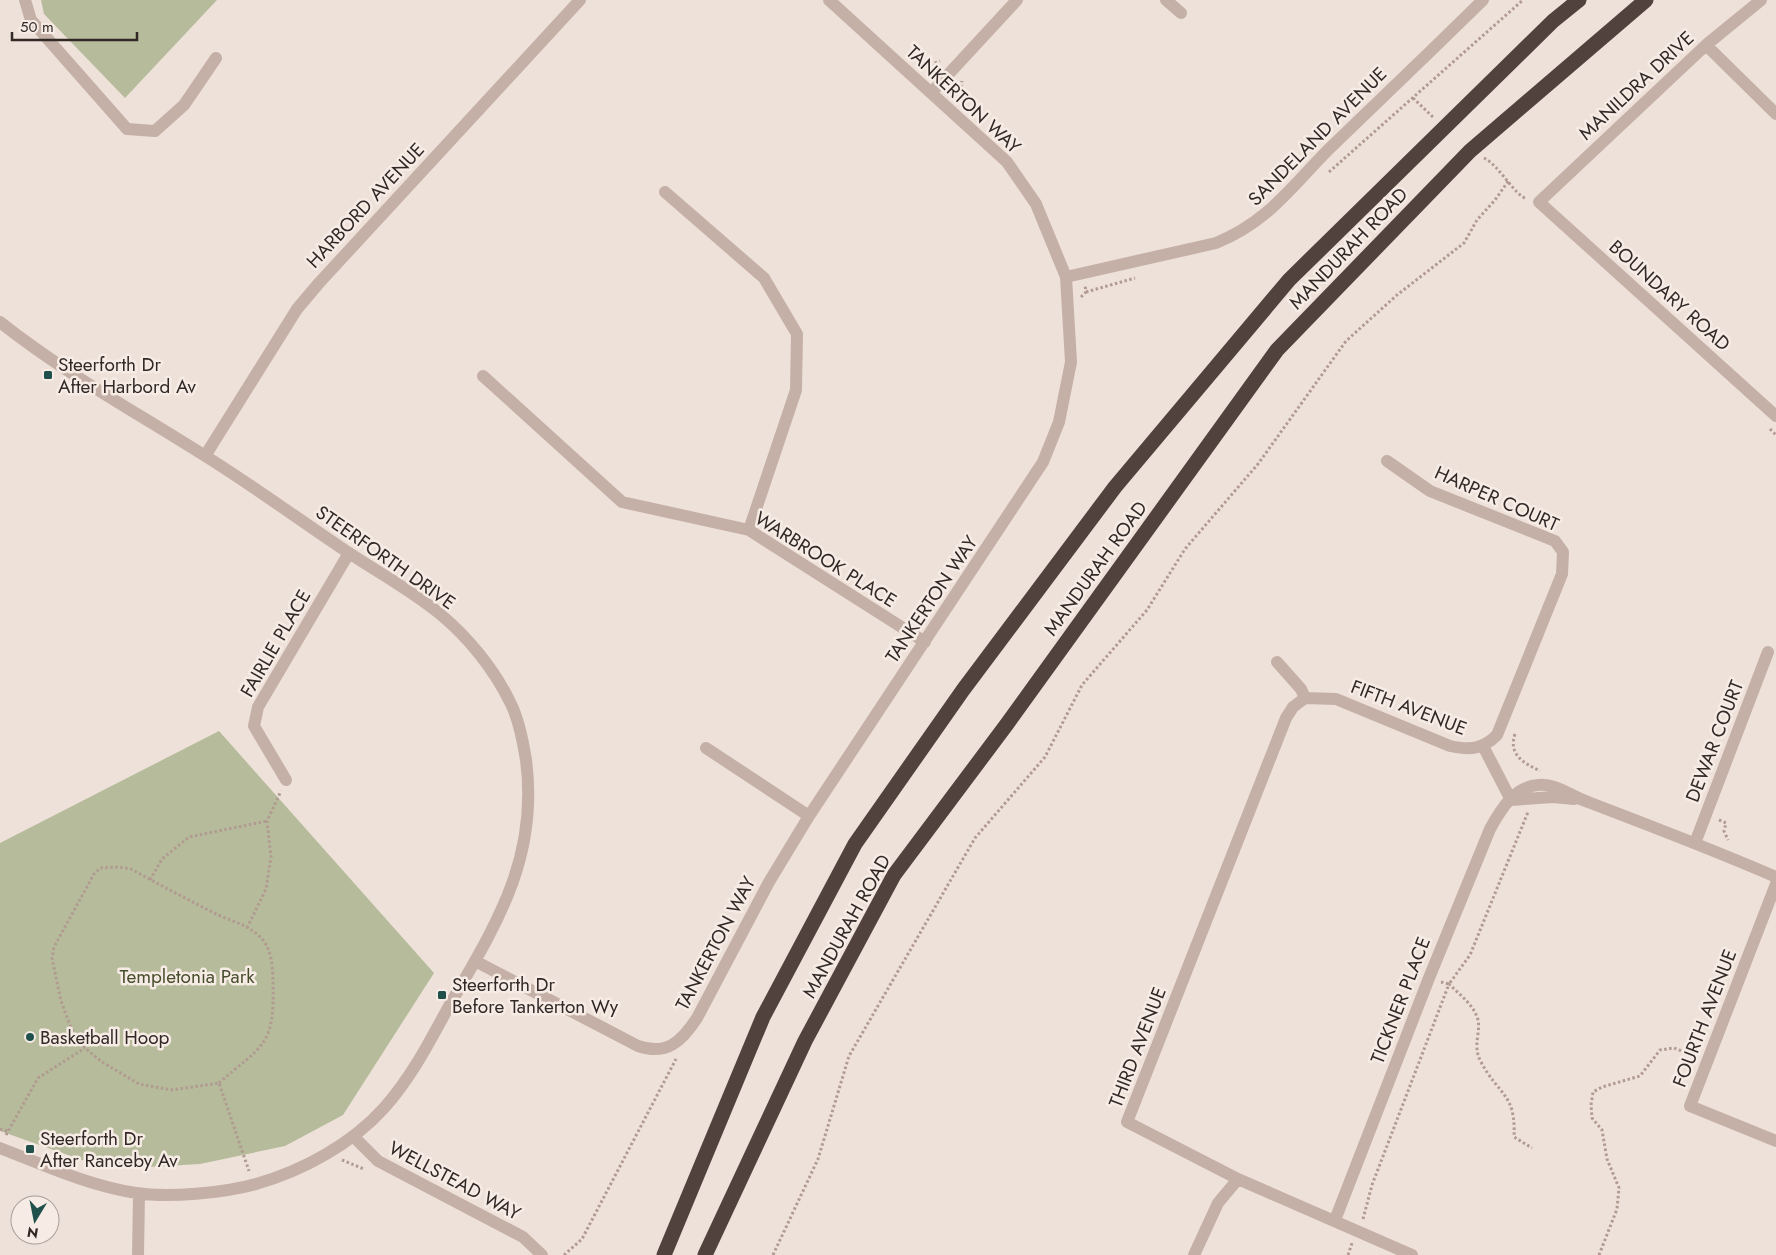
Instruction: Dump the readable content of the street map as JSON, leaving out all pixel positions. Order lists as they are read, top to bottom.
{
  "streets": {
    "highway": ["MANDURAH ROAD"],
    "street": [
      "MANILDRA DRIVE",
      "TANKERTON WAY",
      "SANDELAND AVENUE",
      "HARBORD AVENUE",
      "BOUNDARY ROAD",
      "HARPER COURT",
      "STEERFORTH DRIVE",
      "WARBROOK PLACE",
      "FAIRLIE PLACE",
      "FIFTH AVENUE",
      "DEWAR COURT",
      "TICKNER PLACE",
      "FOURTH AVENUE",
      "THIRD AVENUE",
      "WELLSTEAD WAY"
    ]
  },
  "crossings": [
    ["MANILDRA DRIVE", "BOUNDARY ROAD"],
    ["TANKERTON WAY", "SANDELAND AVENUE"],
    ["TANKERTON WAY", "STEERFORTH DRIVE"],
    ["TANKERTON WAY", "WARBROOK PLACE"],
    ["HARBORD AVENUE", "STEERFORTH DRIVE"],
    ["HARPER COURT", "FIFTH AVENUE"],
    ["STEERFORTH DRIVE", "FAIRLIE PLACE"],
    ["STEERFORTH DRIVE", "WELLSTEAD WAY"],
    ["FIFTH AVENUE", "TICKNER PLACE"],
    ["FIFTH AVENUE", "THIRD AVENUE"],
    ["TICKNER PLACE", "THIRD AVENUE"]
  ],
  "parks": ["Templetonia Park"],
  "places": {
    "transit": ["Steerforth Dr After Harbord Av", "Steerforth Dr Before Tankerton Wy", "Steerforth Dr After Ranceby Av"],
    "other": ["Basketball Hoop"]
  },
  "scale_bar": "50 m",
  "north": "bottom"
}
